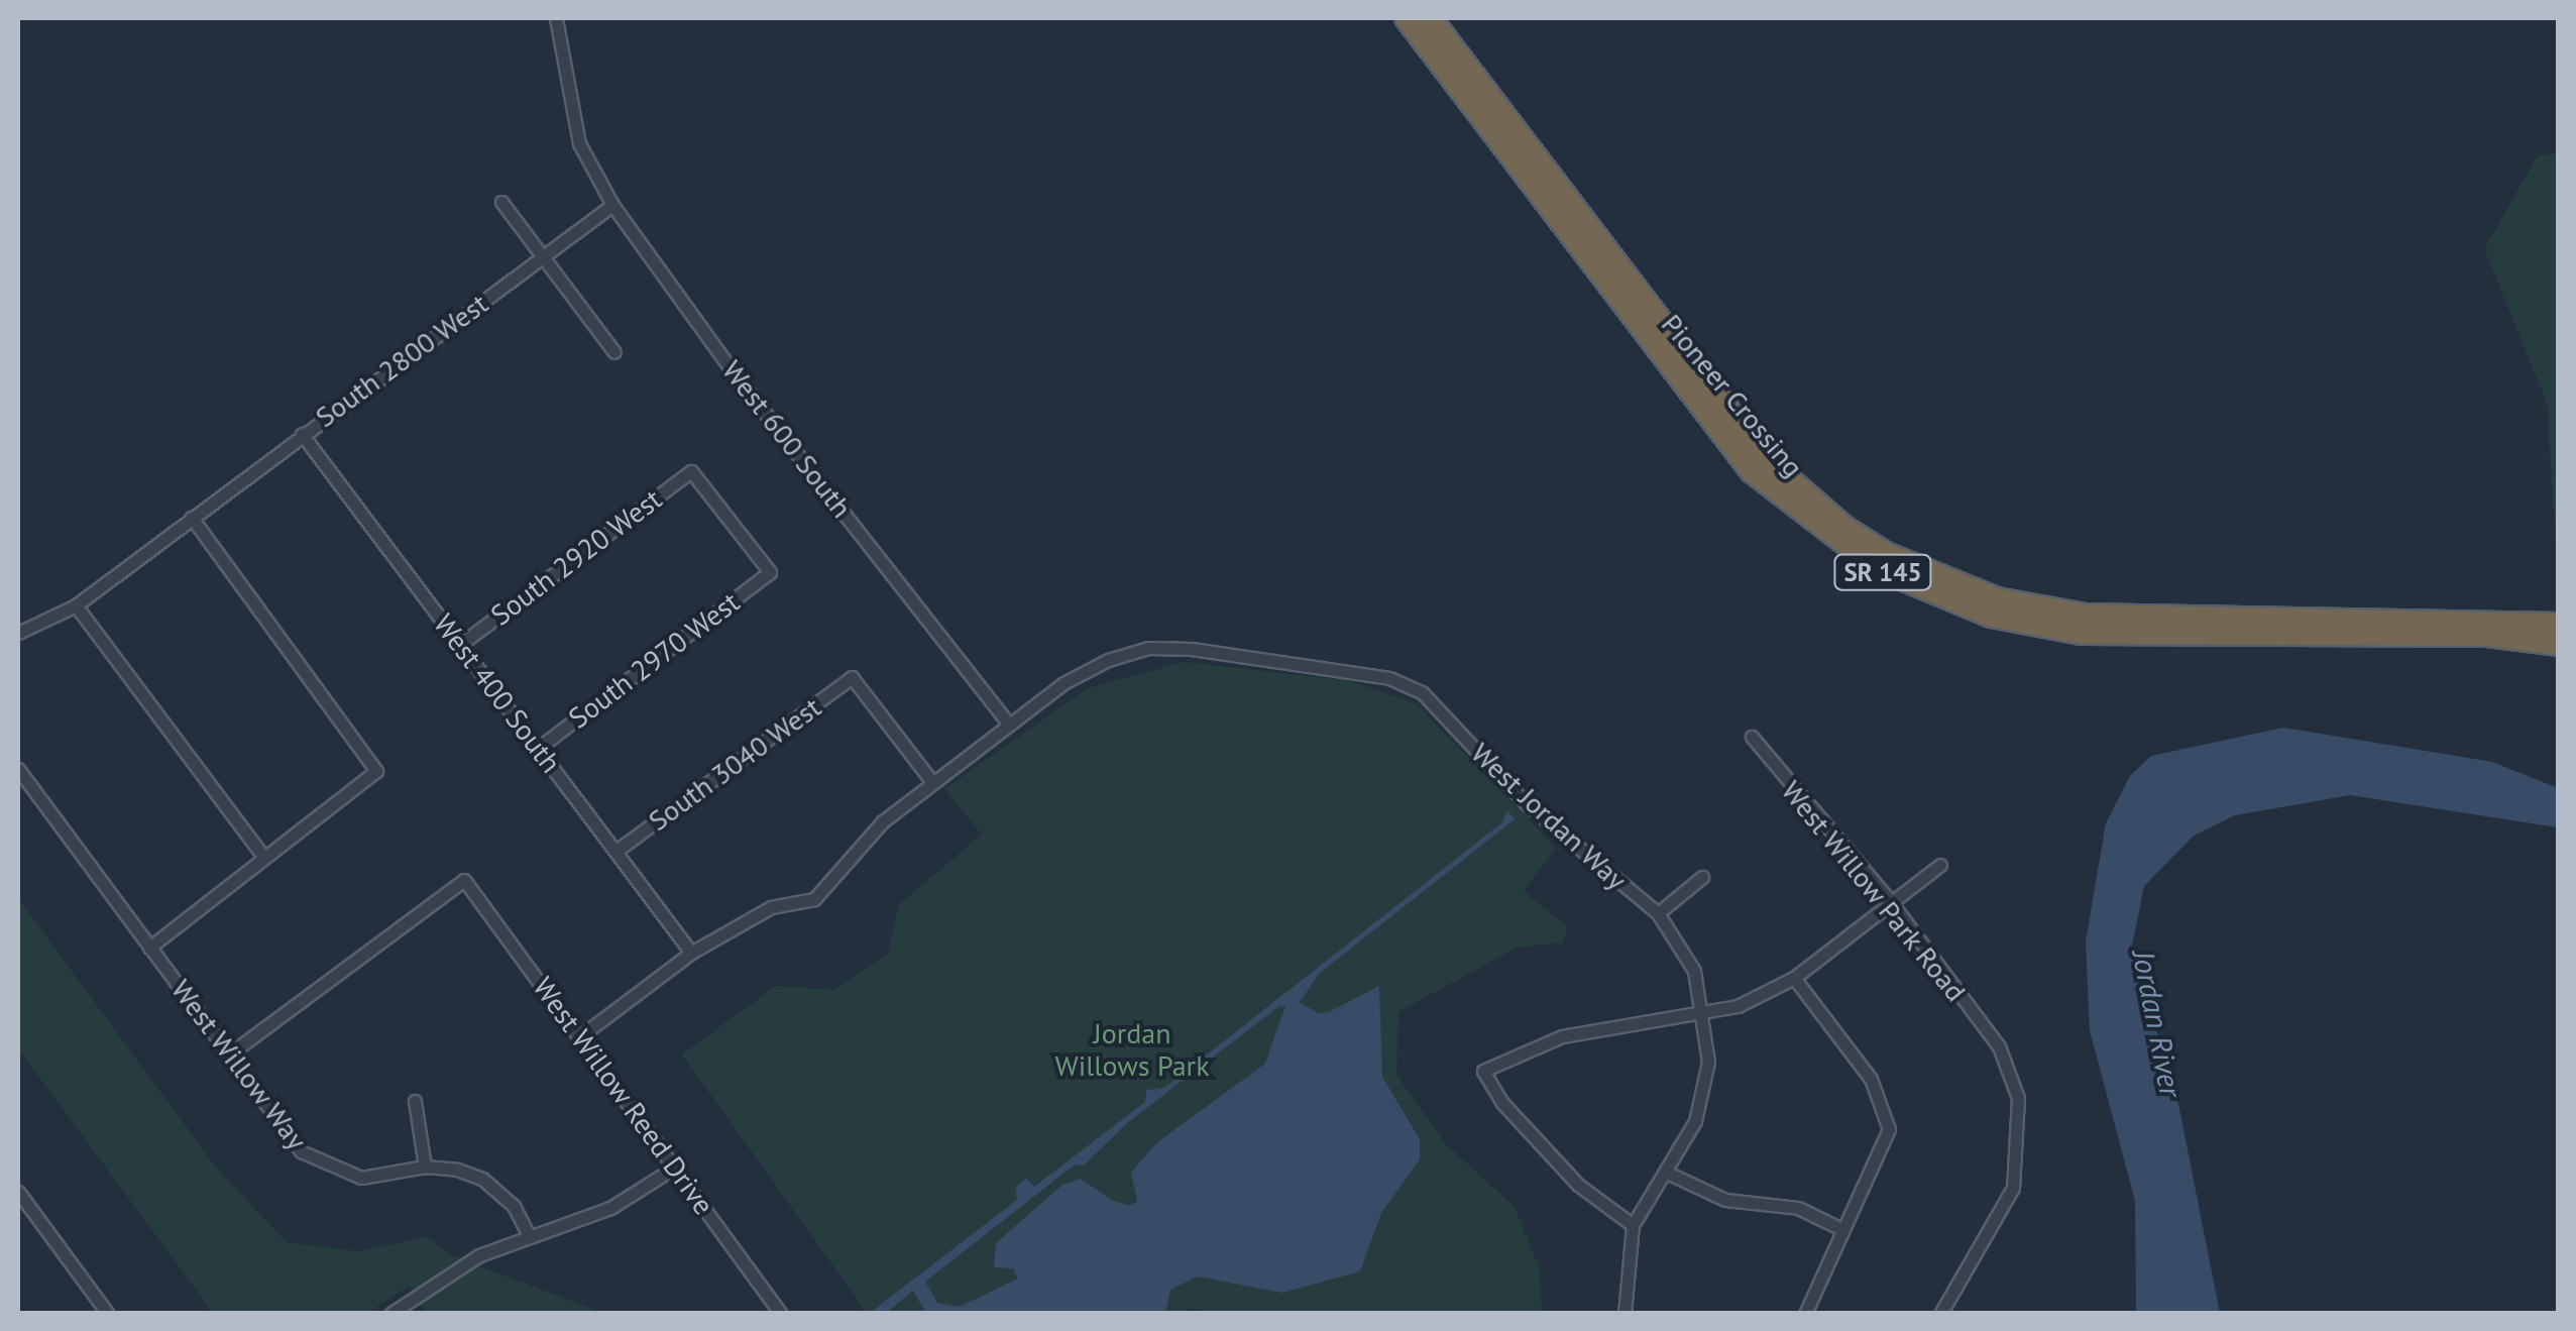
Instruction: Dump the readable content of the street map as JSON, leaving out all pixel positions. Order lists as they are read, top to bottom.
{
  "streets": {
    "highway": ["Pioneer Crossing", "SR 145"],
    "street": [
      "South 2800 West",
      "West 600 South",
      "South 2920 West",
      "South 2970 West",
      "West 400 South",
      "South 3040 West",
      "West Jordan Way",
      "West Willow Park Road",
      "West Willow Way",
      "West Willow Reed Drive"
    ]
  },
  "crossings": [
    ["South 2800 West", "West 600 South"],
    ["South 2800 West", "West 400 South"],
    ["West 600 South", "West Jordan Way"],
    ["South 2920 West", "South 2970 West"],
    ["South 2920 West", "West 400 South"],
    ["South 2970 West", "West 400 South"],
    ["West 400 South", "South 3040 West"],
    ["West Willow Way", "West Willow Reed Drive"]
  ],
  "water": ["Jordan River"],
  "parks": ["Jordan Willows Park"]
}
